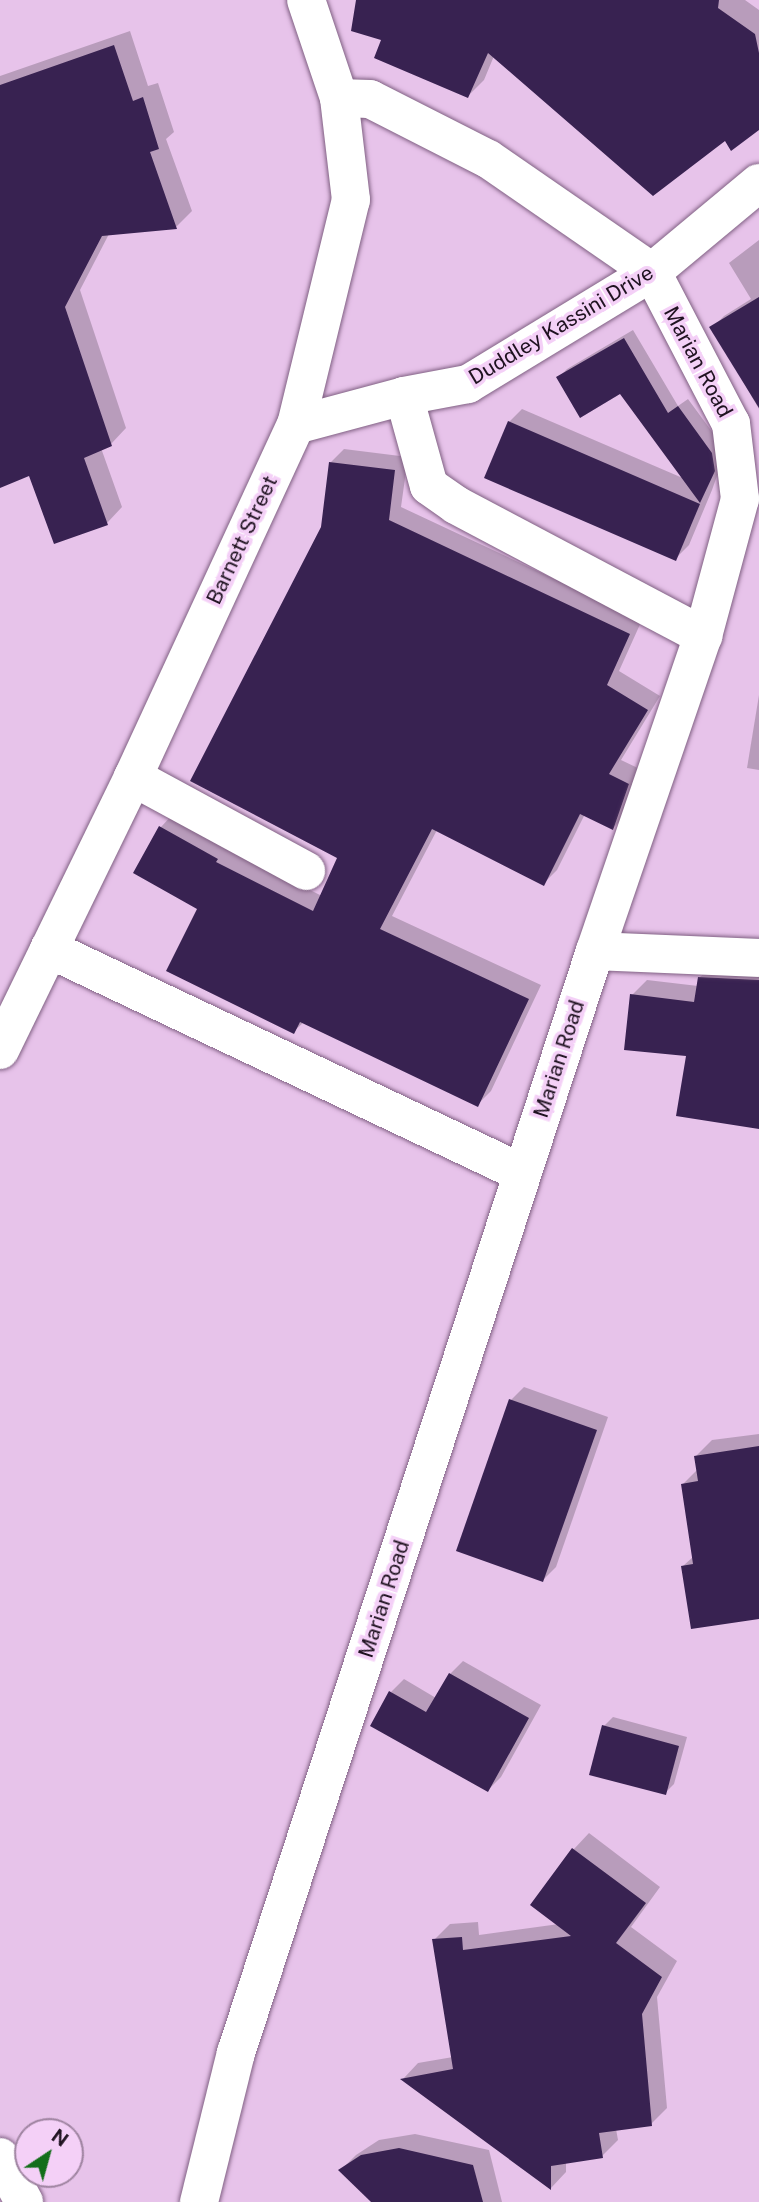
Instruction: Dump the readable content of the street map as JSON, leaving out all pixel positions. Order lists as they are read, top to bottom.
{
  "streets": {
    "street": ["Duddley Kassini Drive", "Marian Road", "Barnett Street"]
  },
  "crossings": [
    ["Duddley Kassini Drive", "Marian Road"],
    ["Duddley Kassini Drive", "Barnett Street"],
    ["Marian Road", "Barnett Street"]
  ],
  "north": "top right"
}
